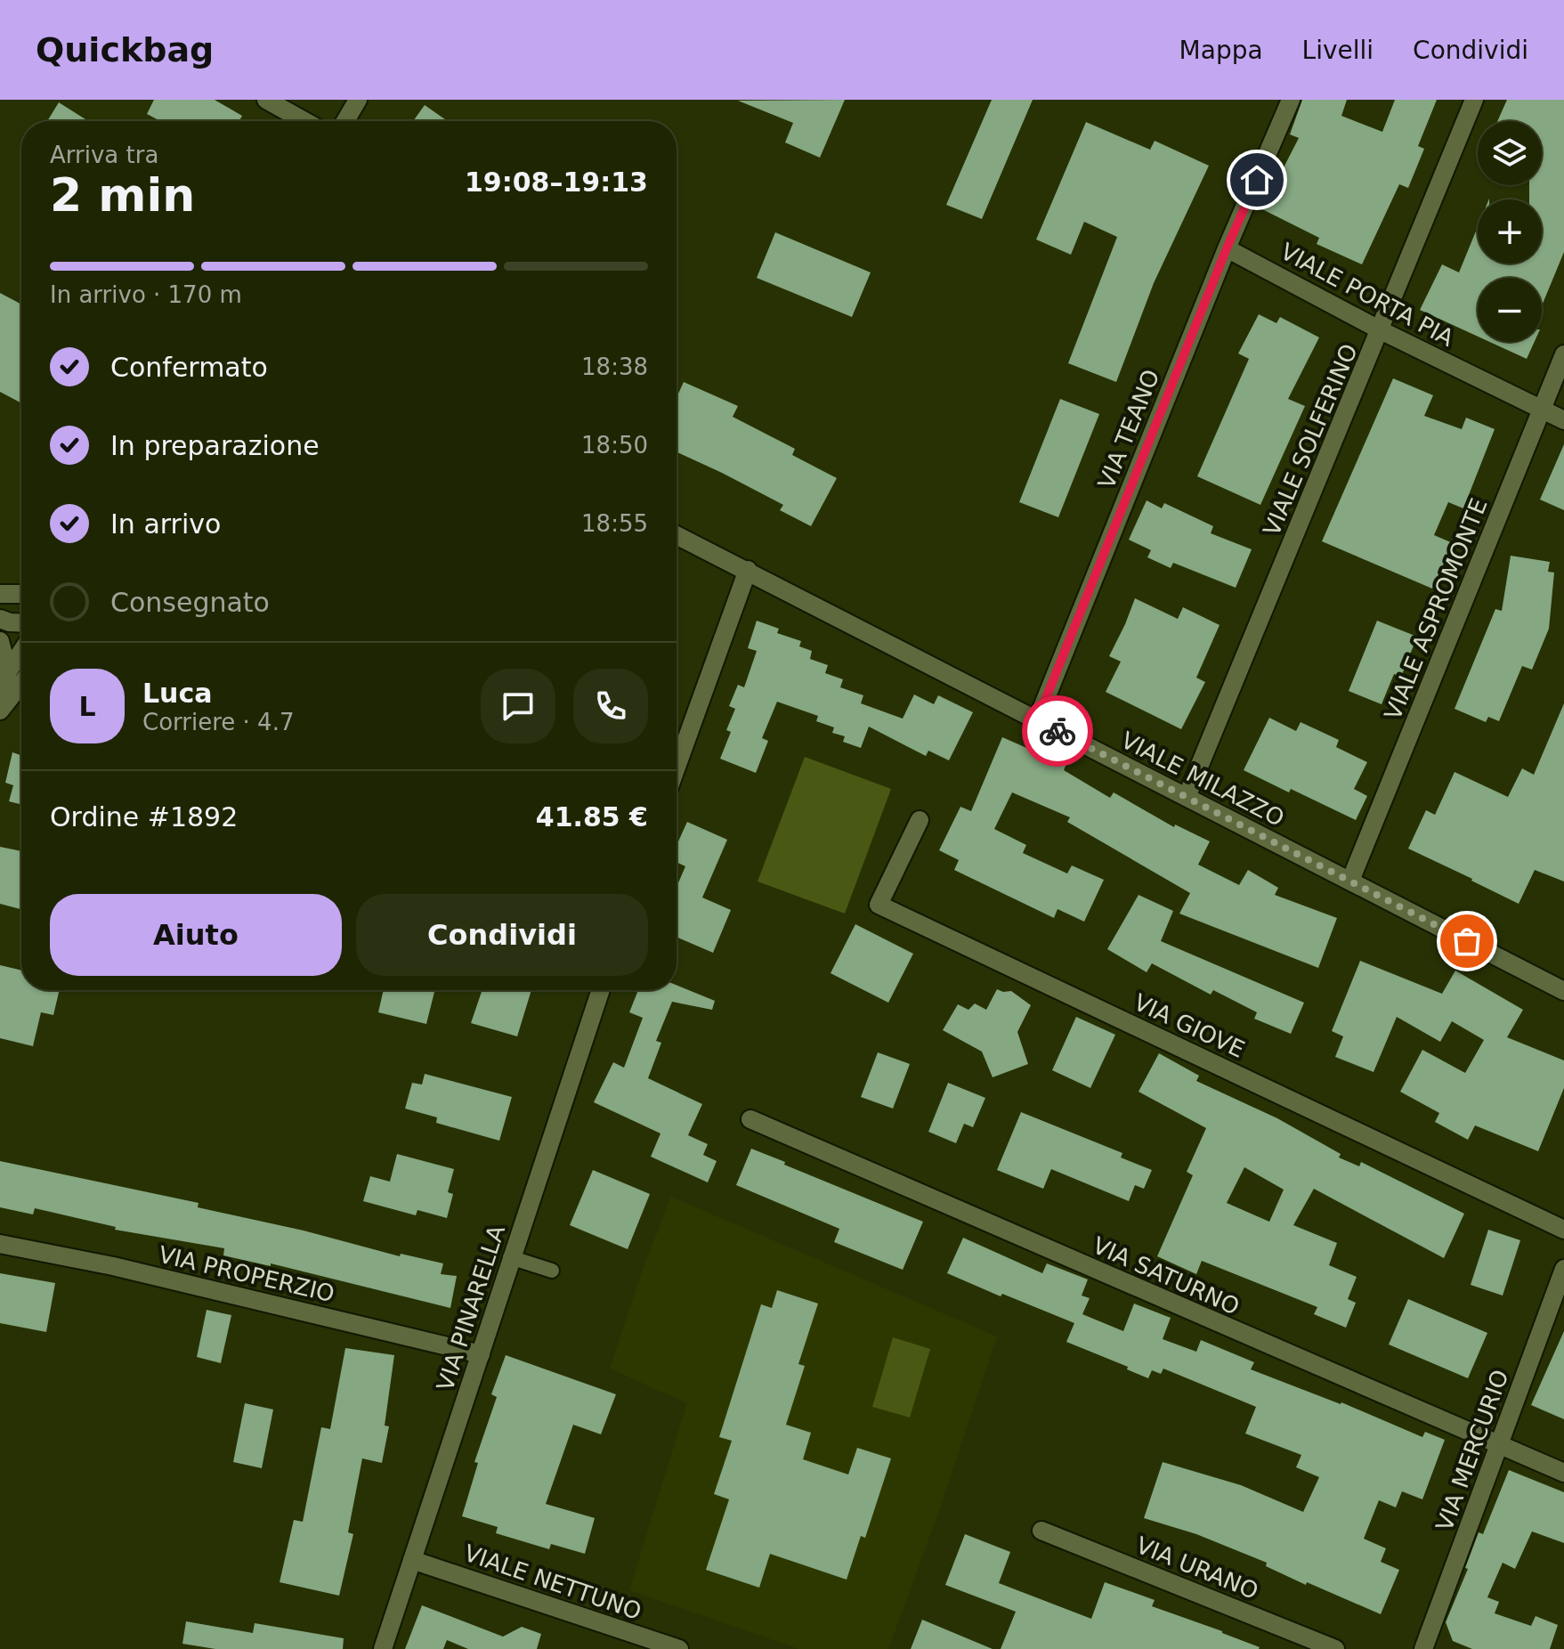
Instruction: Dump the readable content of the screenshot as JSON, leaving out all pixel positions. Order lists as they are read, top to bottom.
{
  "streets": {
    "street": [
      "VIALE PORTA PIA",
      "VIA TEANO",
      "VIALE SOLFERINO",
      "VIALE ASPROMONTE",
      "VIALE MILAZZO",
      "VIA GIOVE",
      "VIA PROPERZIO",
      "VIA SATURNO",
      "VIA PINARELLA",
      "VIA MERCURIO",
      "VIA URANO",
      "VIALE NETTUNO"
    ]
  },
  "crossings": [
    ["VIALE PORTA PIA", "VIA TEANO"],
    ["VIALE PORTA PIA", "VIALE SOLFERINO"],
    ["VIALE PORTA PIA", "VIALE ASPROMONTE"],
    ["VIA TEANO", "VIALE MILAZZO"],
    ["VIALE SOLFERINO", "VIALE MILAZZO"],
    ["VIALE ASPROMONTE", "VIALE MILAZZO"],
    ["VIA PROPERZIO", "VIA PINARELLA"],
    ["VIA SATURNO", "VIA MERCURIO"],
    ["VIA PINARELLA", "VIALE NETTUNO"]
  ],
  "page": {
    "header": "Quickbag",
    "nav": ["Mappa", "Livelli", "Condividi"],
    "map_buttons": ["+", "−"],
    "heading": ["2 min", "Arriva tra", "19:08–19:13"],
    "panel": [
      "Luca",
      "Corriere · 4.7",
      "Ordine #1892",
      "41.85 €"
    ],
    "bar": "In arrivo · 170 m",
    "list": [
      ["Confermato", "18:38"],
      ["In preparazione", "18:50"],
      ["In arrivo", "18:55"],
      "Consegnato"
    ],
    "round": "L",
    "buttons": ["Aiuto", "Condividi"]
  }
}
